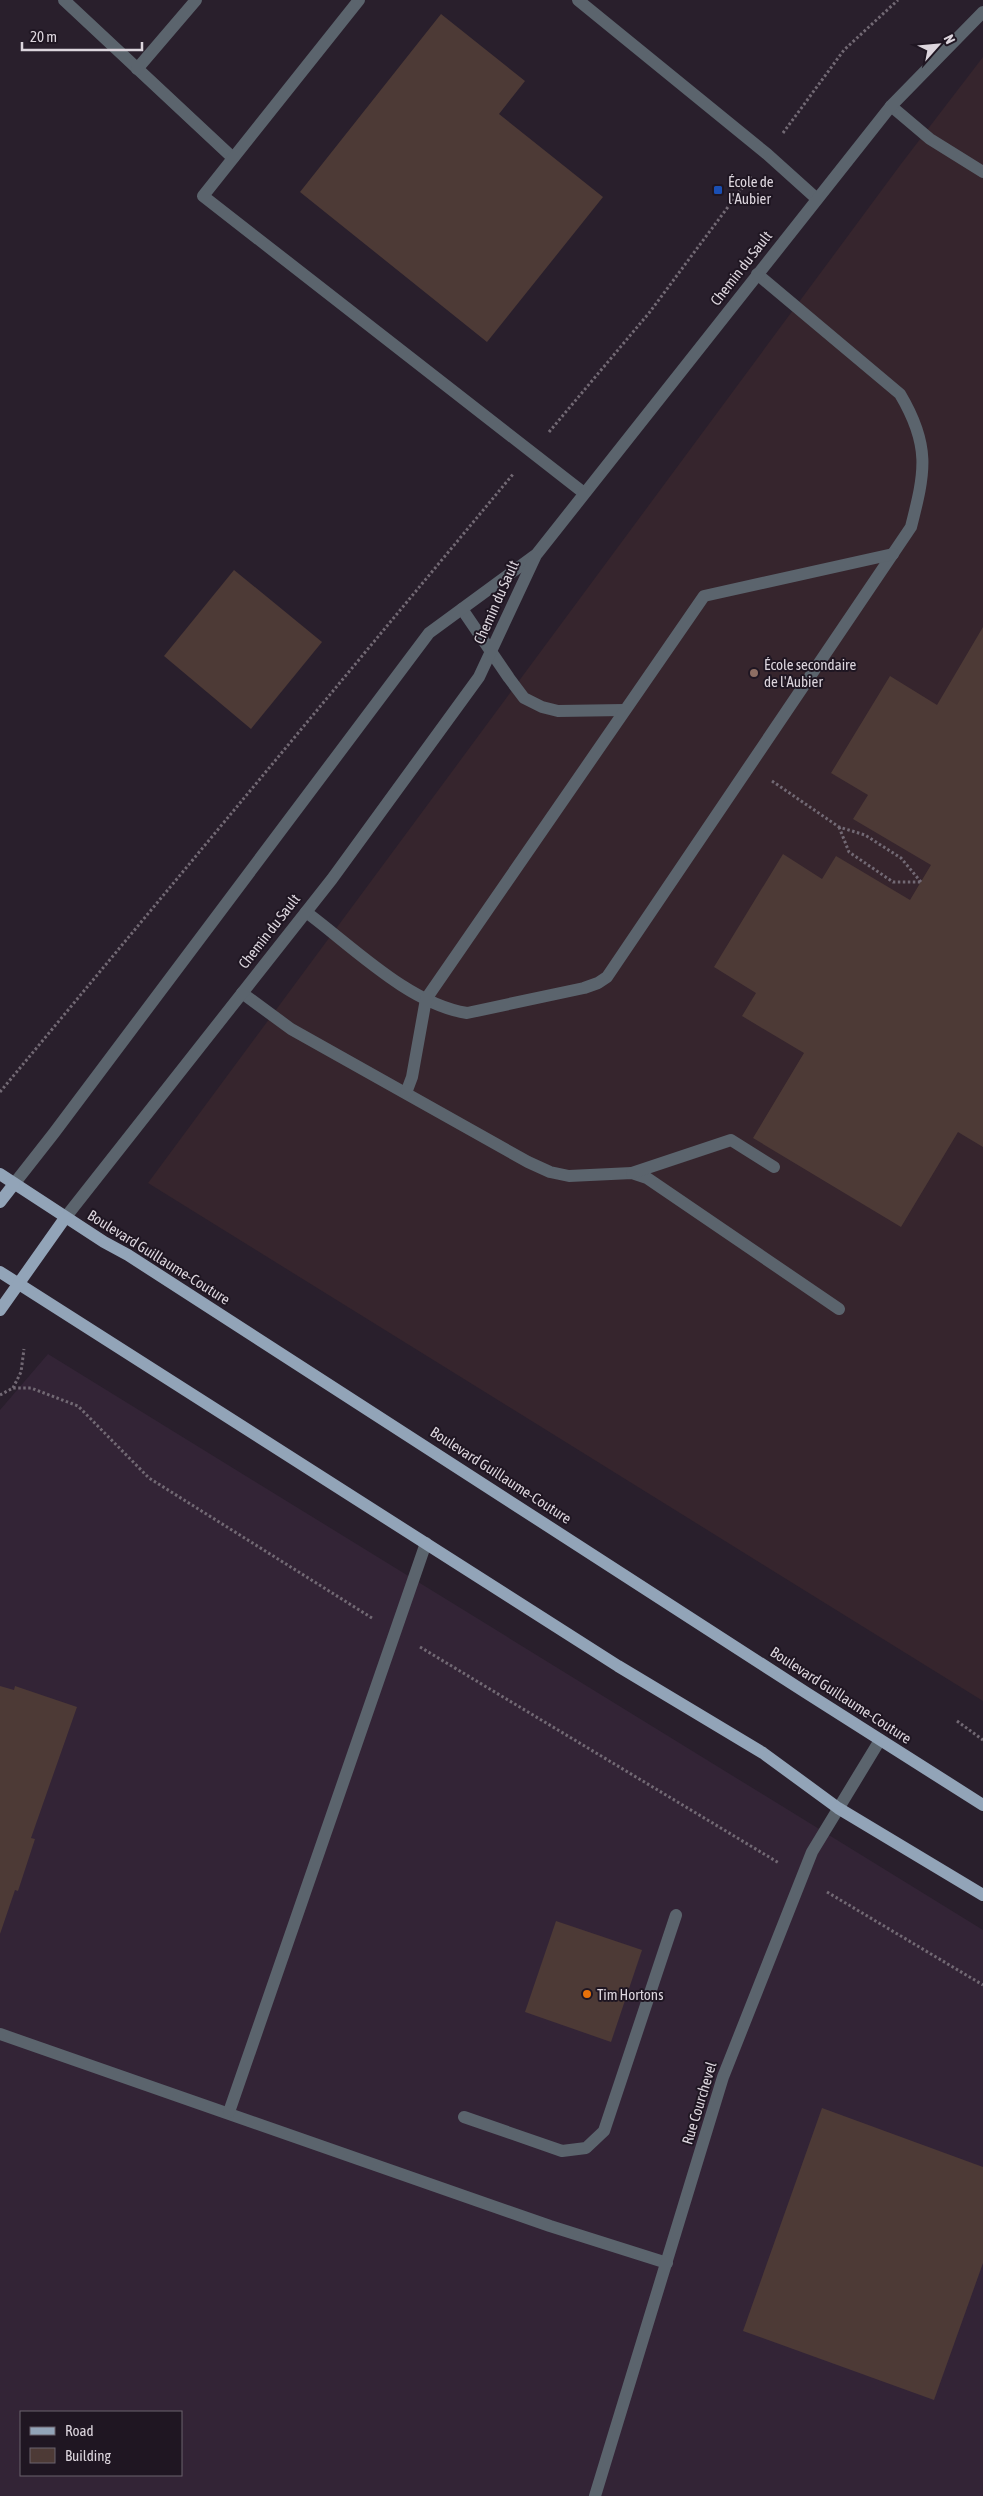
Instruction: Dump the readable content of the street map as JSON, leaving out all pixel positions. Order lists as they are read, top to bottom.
{
  "streets": {
    "main road": ["Chemin du Sault", "Boulevard Guillaume-Couture"],
    "street": ["Rue Courchevel"]
  },
  "crossings": [
    ["Chemin du Sault", "Boulevard Guillaume-Couture"],
    ["Boulevard Guillaume-Couture", "Rue Courchevel"]
  ],
  "places": {
    "transit": ["École de l'Aubier"],
    "other": ["École secondaire de l'Aubier", "Tim Hortons"]
  },
  "legend": ["Road", "Building"],
  "scale_bar": "20 m",
  "north": "top right"
}
